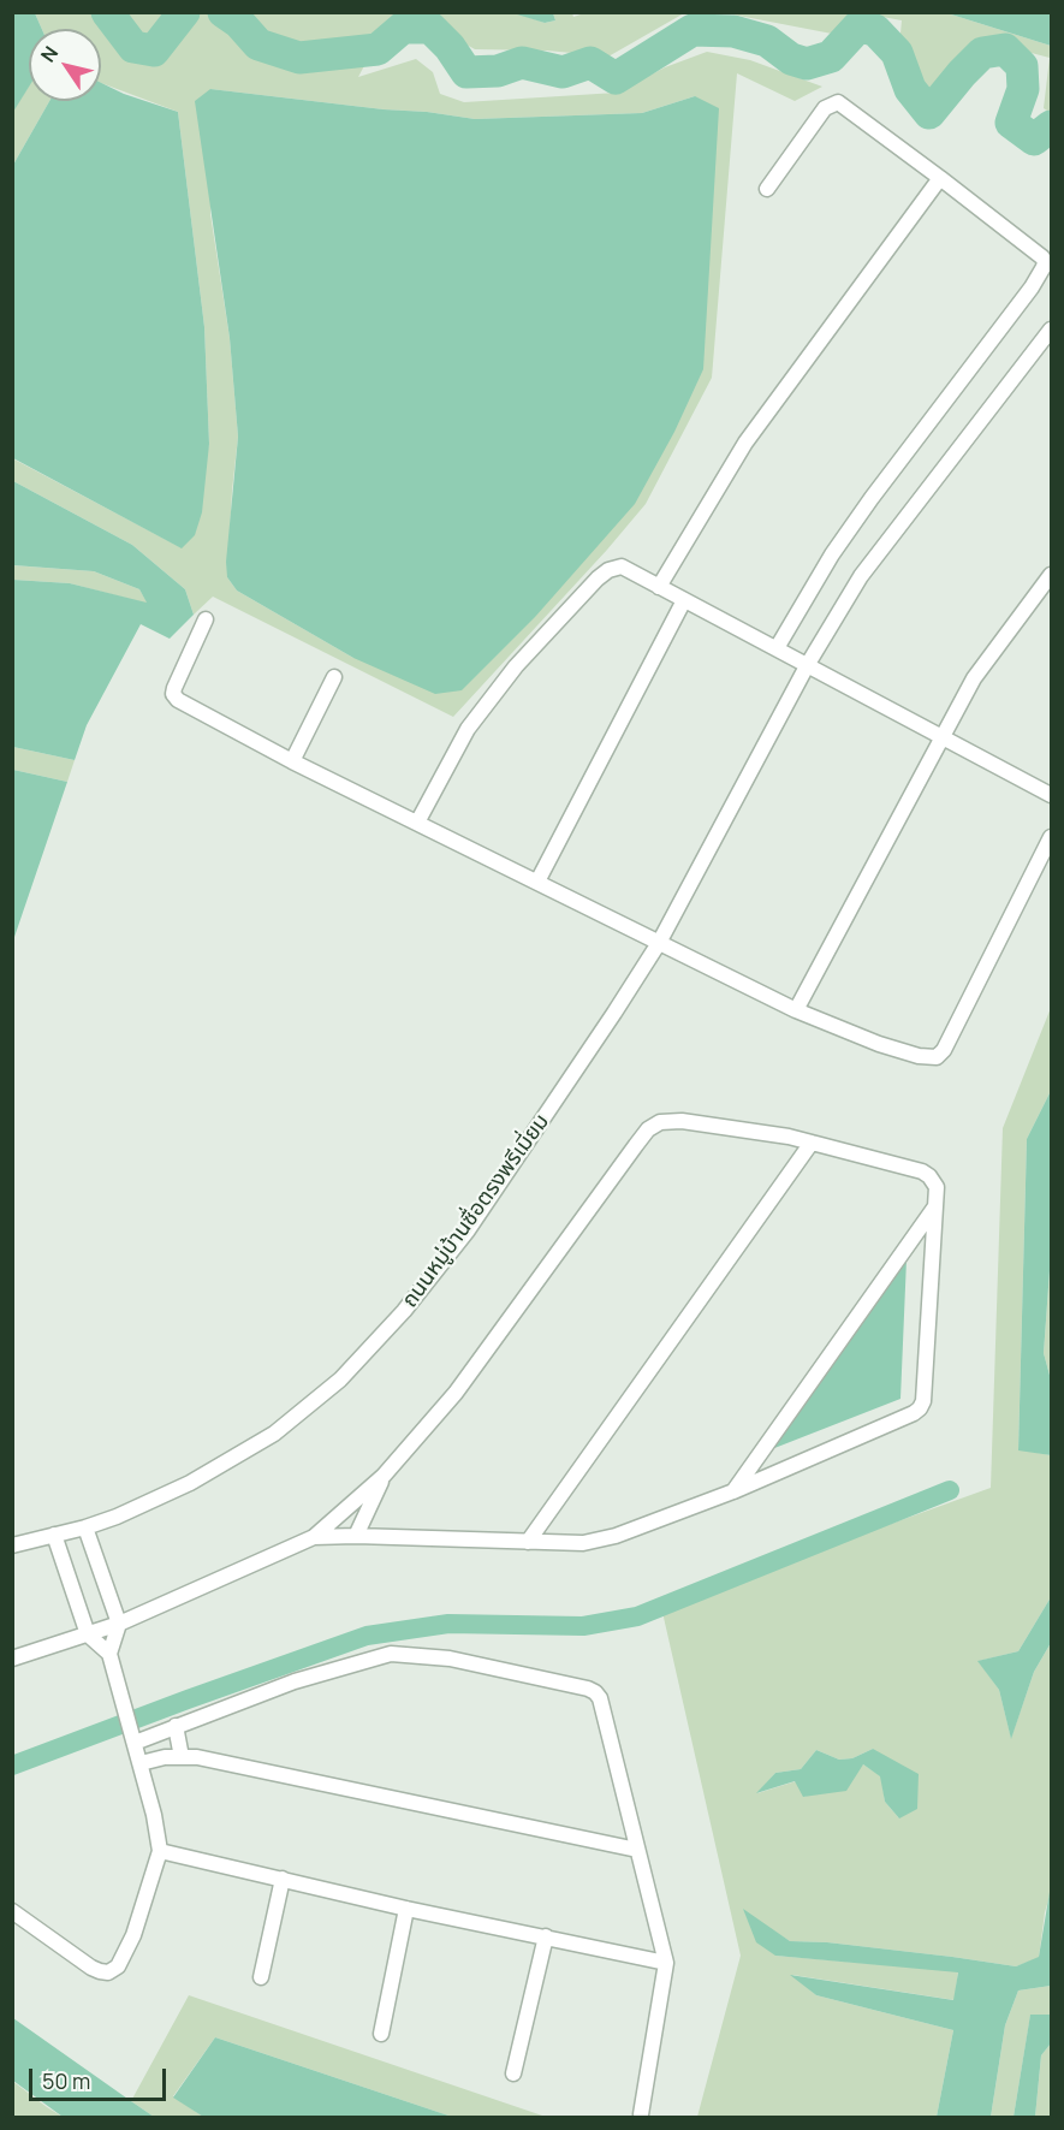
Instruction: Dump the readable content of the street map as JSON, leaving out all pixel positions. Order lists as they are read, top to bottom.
{
  "streets": {
    "street": ["ถนนหมู่บ้านซื่อตรงพรีเมี่ยม"]
  },
  "scale_bar": "50 m",
  "north": "top left"
}
